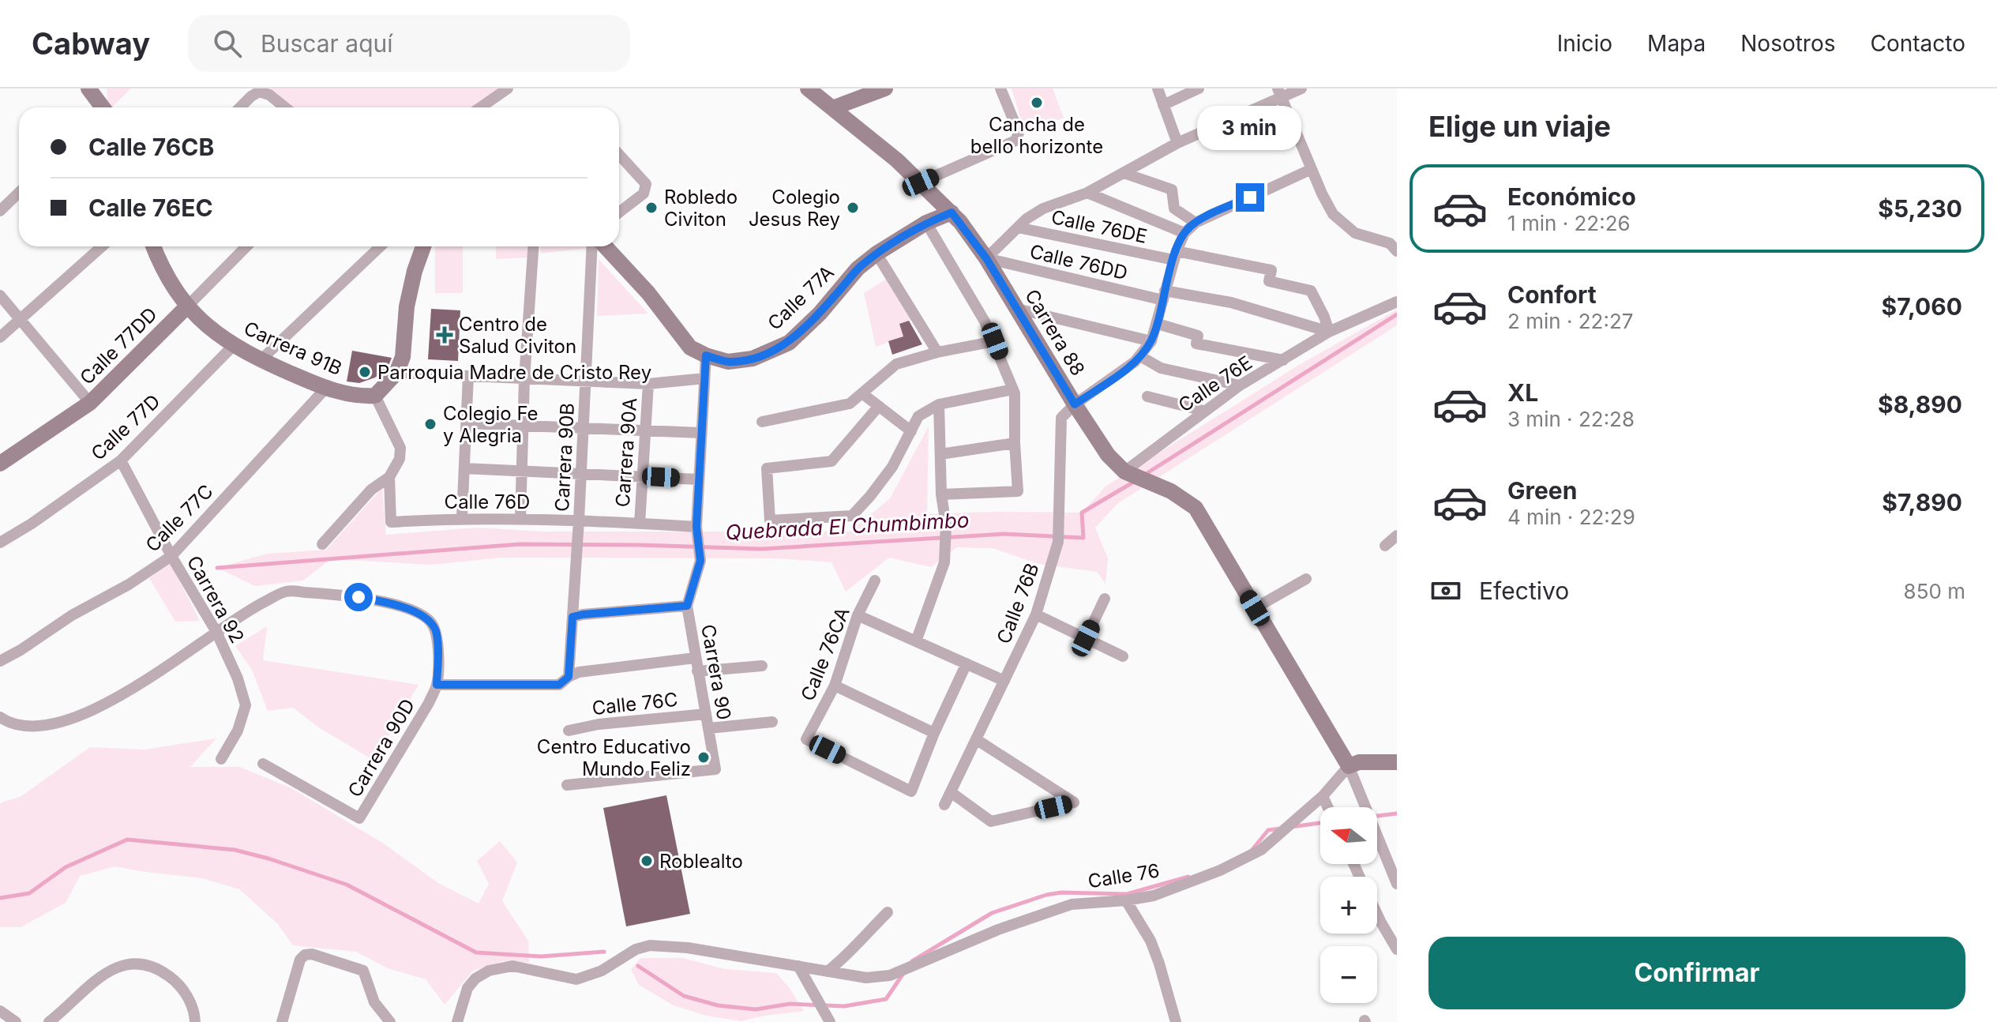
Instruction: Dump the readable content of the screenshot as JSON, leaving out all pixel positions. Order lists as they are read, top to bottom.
{
  "streets": {
    "street": [
      "Calle 76DE",
      "Calle 76DD",
      "Calle 77A",
      "Carrera 88",
      "Calle 77DD",
      "Carrera 91B",
      "Calle 76E",
      "Calle 77D",
      "Carrera 90A",
      "Carrera 90B",
      "Calle 76D",
      "Calle 77C",
      "Carrera 92",
      "Calle 76B",
      "Calle 76CA",
      "Carrera 90",
      "Calle 76C",
      "Carrera 90D",
      "Calle 76"
    ]
  },
  "crossings": [
    ["Calle 76DD", "Carrera 88"],
    ["Calle 76DD", "Calle 76E"],
    ["Calle 77A", "Carrera 88"],
    ["Calle 77A", "Carrera 90"],
    ["Carrera 88", "Calle 76E"],
    ["Carrera 88", "Calle 76B"],
    ["Carrera 88", "Calle 76"],
    ["Calle 77DD", "Carrera 91B"],
    ["Carrera 91B", "Calle 77D"],
    ["Carrera 91B", "Calle 77C"],
    ["Calle 77D", "Carrera 92"],
    ["Carrera 90A", "Calle 76D"],
    ["Carrera 90B", "Calle 76D"],
    ["Calle 76D", "Carrera 90"],
    ["Calle 77C", "Carrera 92"],
    ["Carrera 92", "Carrera 90D"],
    ["Carrera 90", "Calle 76C"]
  ],
  "water": ["Quebrada El Chumbimbo"],
  "places": {
    "other": [
      "Cancha de bello horizonte",
      "Robledo Civiton",
      "Colegio Jesus Rey",
      "Parroquia Madre de Cristo Rey",
      "Colegio Fe y Alegria",
      "Centro Educativo Mundo Feliz",
      "Roblealto"
    ],
    "health": ["Centro de Salud Civiton"]
  },
  "north": "left",
  "page": {
    "header": "Cabway",
    "search": "Buscar aquí",
    "nav": [
      "Inicio",
      "Mapa",
      "Nosotros",
      "Contacto"
    ],
    "heading": "Elige un viaje",
    "bubble": "3 min",
    "banner": ["Calle 76CB", "Calle 76EC"],
    "list": [
      {
        "name": "Económico",
        "note": "1 min · 22:26",
        "value": "$5,230"
      },
      {
        "name": "Confort",
        "note": "2 min · 22:27",
        "value": "$7,060"
      },
      {
        "name": "XL",
        "note": "3 min · 22:28",
        "value": "$8,890"
      },
      {
        "name": "Green",
        "note": "4 min · 22:29",
        "value": "$7,890"
      }
    ],
    "pay": ["Efectivo", "850 m"],
    "map_buttons": ["+", "−"],
    "buttons": "Confirmar"
  }
}
